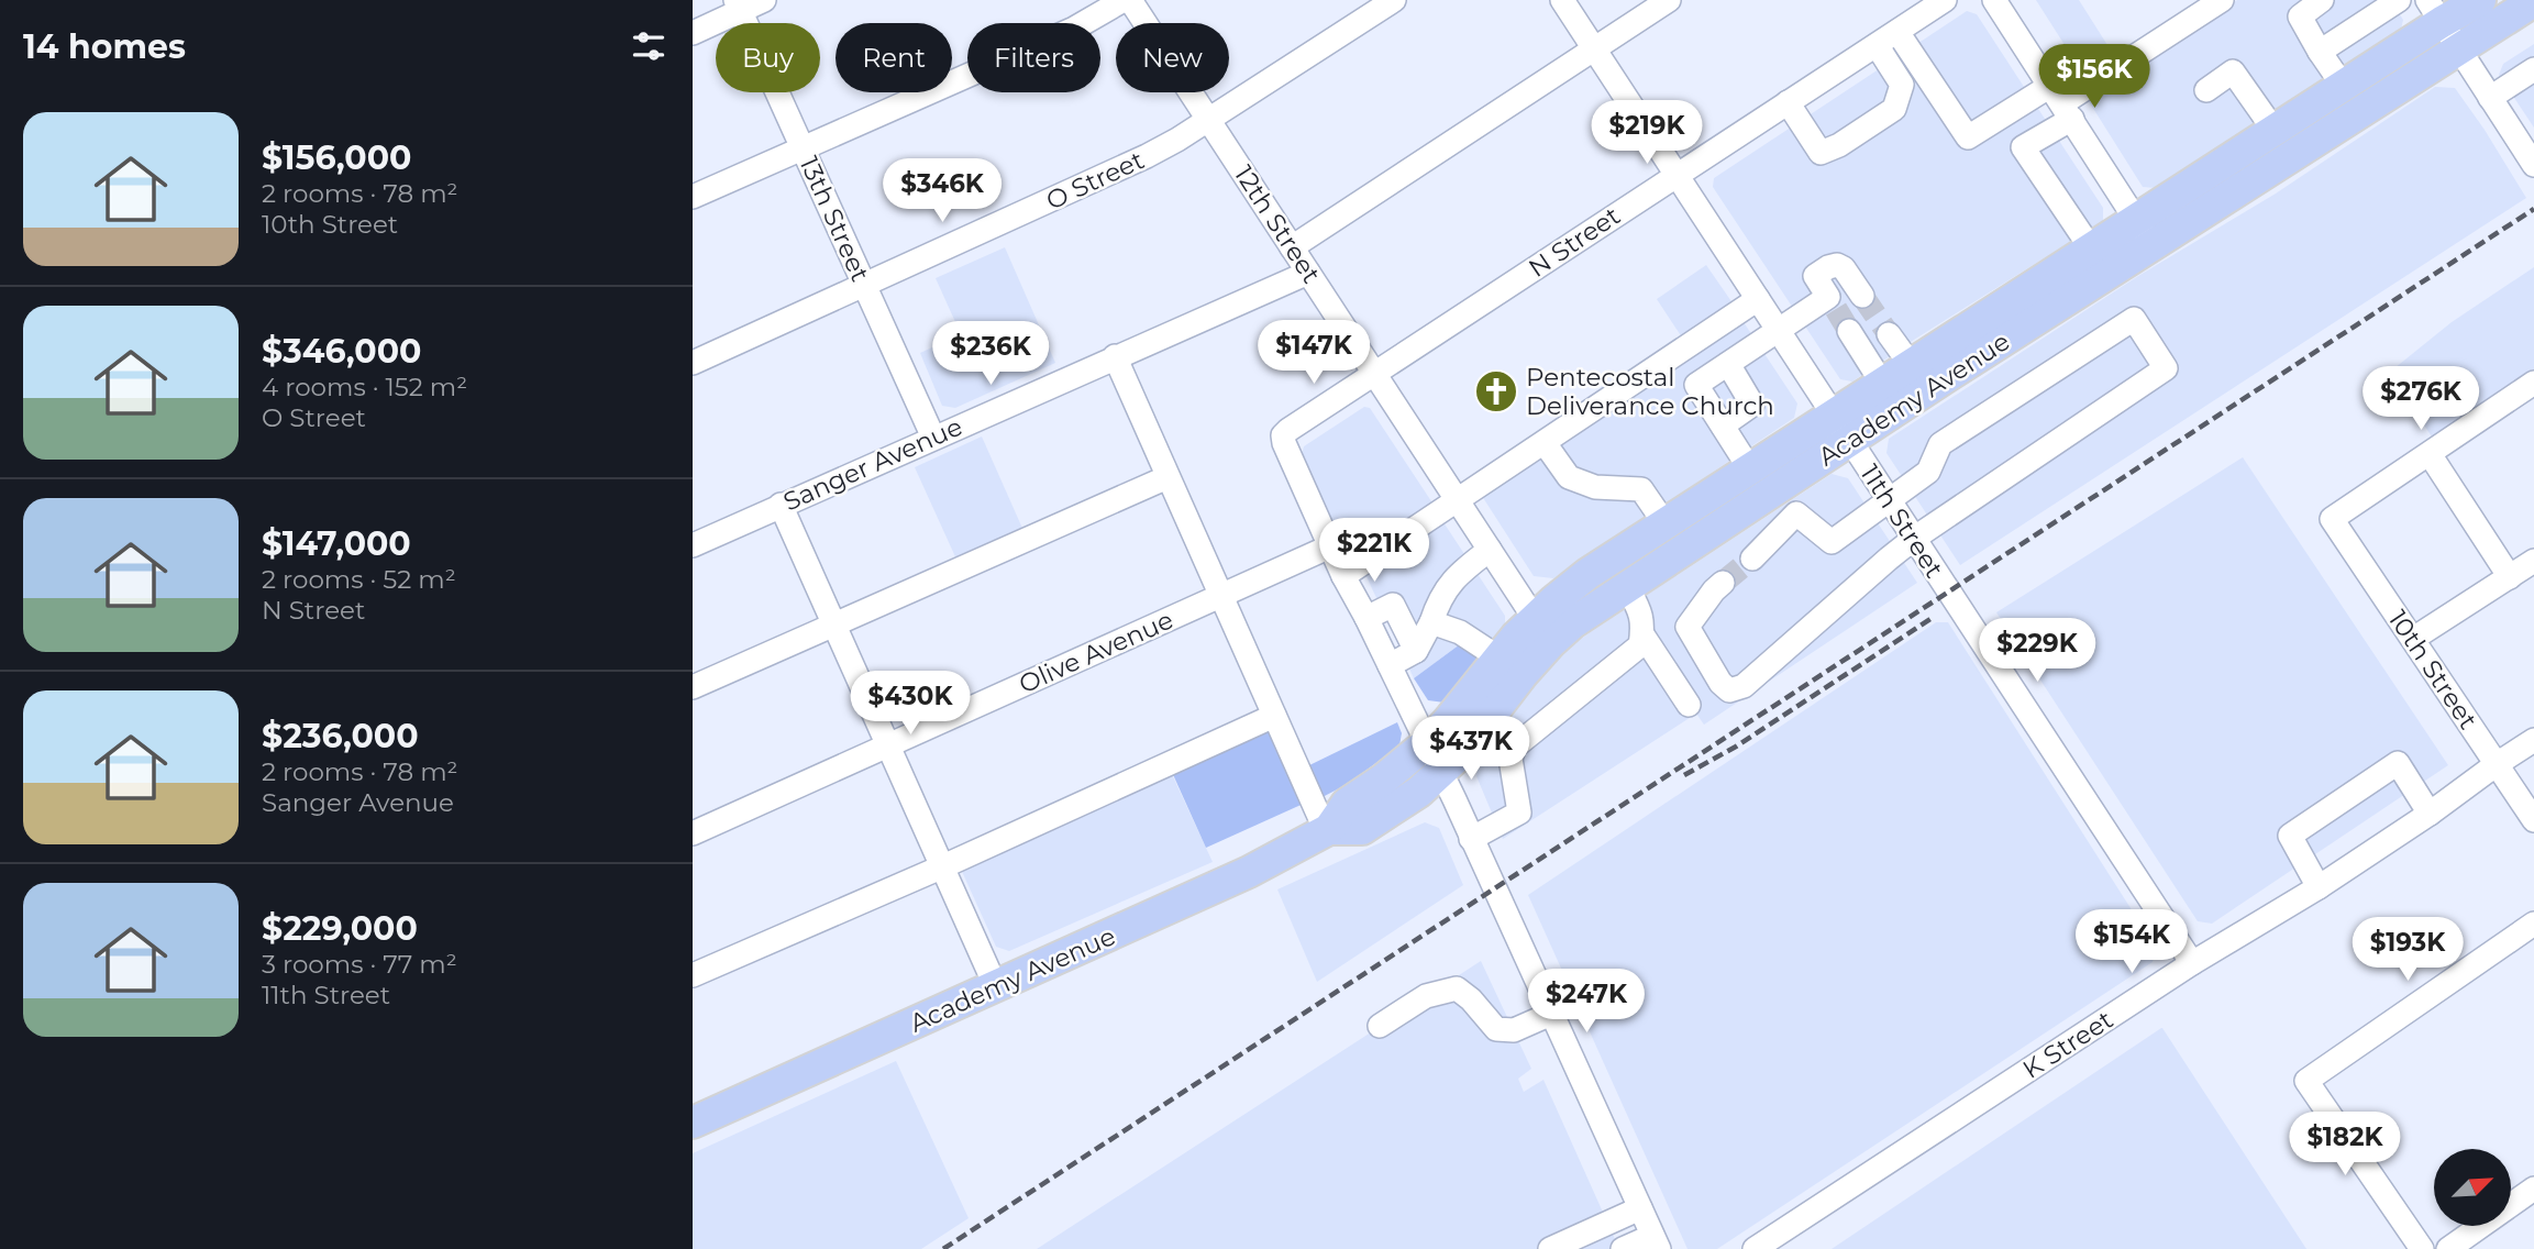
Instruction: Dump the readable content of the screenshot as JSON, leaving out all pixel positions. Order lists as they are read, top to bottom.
{
  "streets": {
    "main road": ["Academy Avenue"],
    "street": [
      "O Street",
      "13th Street",
      "12th Street",
      "N Street",
      "Sanger Avenue",
      "11th Street",
      "Olive Avenue",
      "10th Street",
      "K Street"
    ]
  },
  "crossings": [
    ["O Street", "13th Street"],
    ["O Street", "12th Street"],
    ["13th Street", "Sanger Avenue"],
    ["12th Street", "N Street"],
    ["12th Street", "Academy Avenue"],
    ["12th Street", "Sanger Avenue"],
    ["N Street", "11th Street"],
    ["N Street", "Olive Avenue"],
    ["Academy Avenue", "11th Street"],
    ["11th Street", "K Street"],
    ["10th Street", "K Street"]
  ],
  "places": {
    "church": ["Pentecostal Deliverance Church"]
  },
  "north": "top right",
  "page": {
    "heading": "14 homes",
    "chip": [
      "Buy",
      "Rent",
      "Filters",
      "New"
    ],
    "price": [
      "$156K",
      "$219K",
      "$346K",
      "$147K",
      "$236K",
      "$276K",
      "$221K",
      "$229K",
      "$430K",
      "$437K",
      "$154K",
      "$193K",
      "$247K",
      "$182K"
    ],
    "list": [
      {
        "name": "$156,000",
        "note": "2 rooms · 78 m² · 10th Street"
      },
      {
        "name": "$346,000",
        "note": "4 rooms · 152 m² · O Street"
      },
      {
        "name": "$147,000",
        "note": "2 rooms · 52 m² · N Street"
      },
      {
        "name": "$236,000",
        "note": "2 rooms · 78 m² · Sanger Avenue"
      },
      {
        "name": "$229,000",
        "note": "3 rooms · 77 m² · 11th Street"
      }
    ]
  }
}
